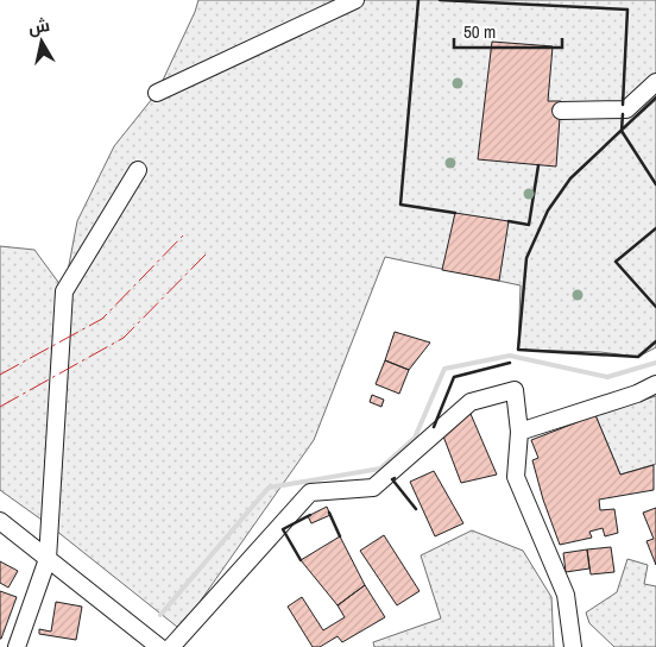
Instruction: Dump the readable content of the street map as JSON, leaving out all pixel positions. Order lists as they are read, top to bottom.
{
  "scale_bar": "50 m",
  "north": "top"
}
